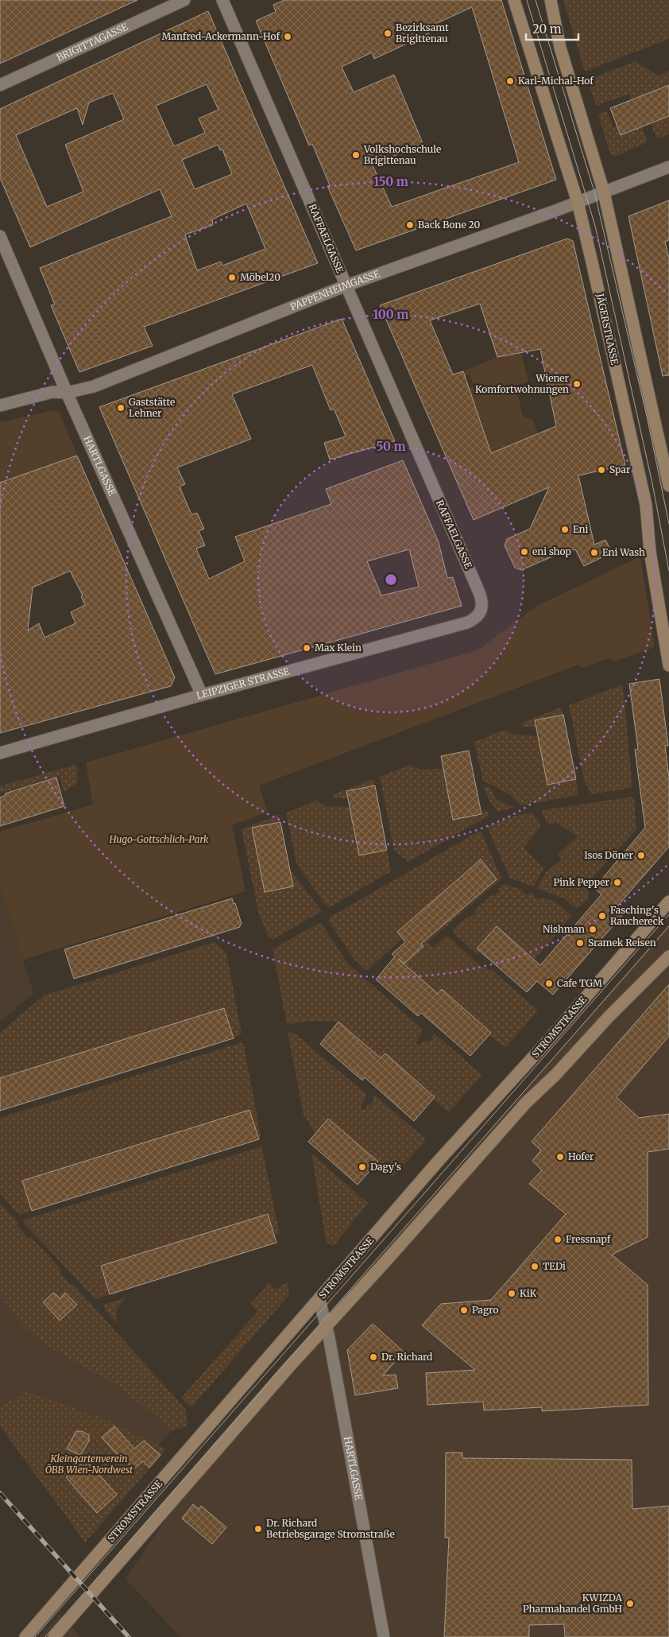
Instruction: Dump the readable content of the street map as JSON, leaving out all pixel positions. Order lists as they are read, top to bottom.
{
  "streets": {
    "main road": ["JÄGERSTRASSE", "STROMSTRASSE"],
    "street": [
      "BRIGITTAGASSE",
      "RAFFAELGASSE",
      "PAPPENHEIMGASSE",
      "HARTLGASSE",
      "LEIPZIGER STRASSE"
    ]
  },
  "crossings": [
    ["RAFFAELGASSE", "PAPPENHEIMGASSE"],
    ["RAFFAELGASSE", "LEIPZIGER STRASSE"],
    ["PAPPENHEIMGASSE", "JÄGERSTRASSE"],
    ["PAPPENHEIMGASSE", "HARTLGASSE"],
    ["HARTLGASSE", "LEIPZIGER STRASSE"],
    ["HARTLGASSE", "STROMSTRASSE"]
  ],
  "parks": ["Hugo-Gottschlich-Park", "Kleingartenverein ÖBB Wien-Nordwest"],
  "places": [
    "Bezirksamt Brigittenau",
    "Manfred-Ackermann-Hof",
    "Karl-Michal-Hof",
    "Volkshochschule Brigittenau",
    "Back Bone 20",
    "Möbel20",
    "Wiener Komfortwohnungen",
    "Gaststätte Lehner",
    "Spar",
    "Eni",
    "eni shop",
    "Eni Wash",
    "Max Klein",
    "Isos Döner",
    "Pink Pepper",
    "Fasching's Rauchereck",
    "Nishman",
    "Sramek Reisen",
    "Cafe TGM",
    "Hofer",
    "Dagy's",
    "Fressnapf",
    "TEDi",
    "KiK",
    "Pagro",
    "Dr. Richard",
    "Dr. Richard Betriebsgarage Stromstraße",
    "KWIZDA Pharmahandel GmbH"
  ],
  "scale_bar": "20 m",
  "rings": ["150 m", "100 m", "50 m"]
}
